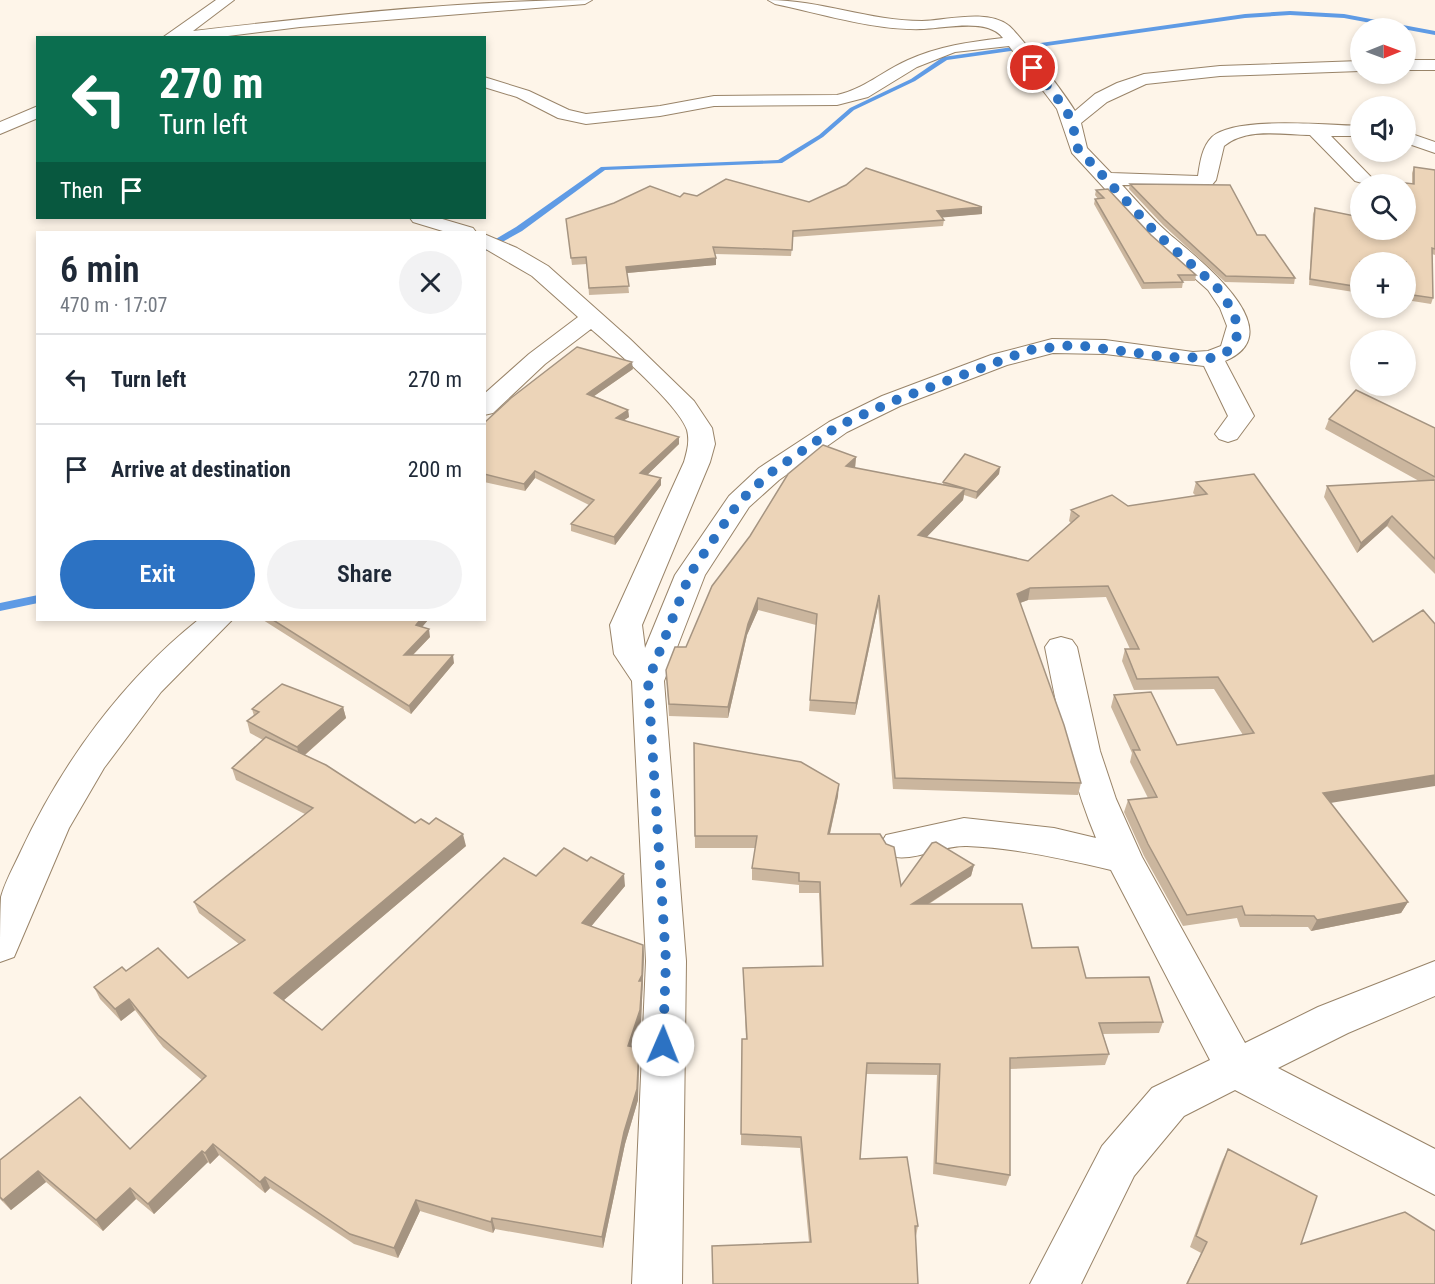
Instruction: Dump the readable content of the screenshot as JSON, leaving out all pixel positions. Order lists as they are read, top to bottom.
{
  "north": "right",
  "page": {
    "map_buttons": ["+", "−"],
    "turn": ["270 m", "Turn left"],
    "then": "Then",
    "heading": ["6 min", "470 m · 17:07"],
    "list": [
      {
        "name": "Turn left",
        "value": "270 m"
      },
      {
        "name": "Arrive at destination",
        "value": "200 m"
      }
    ],
    "buttons": ["Exit", "Share"]
  }
}
